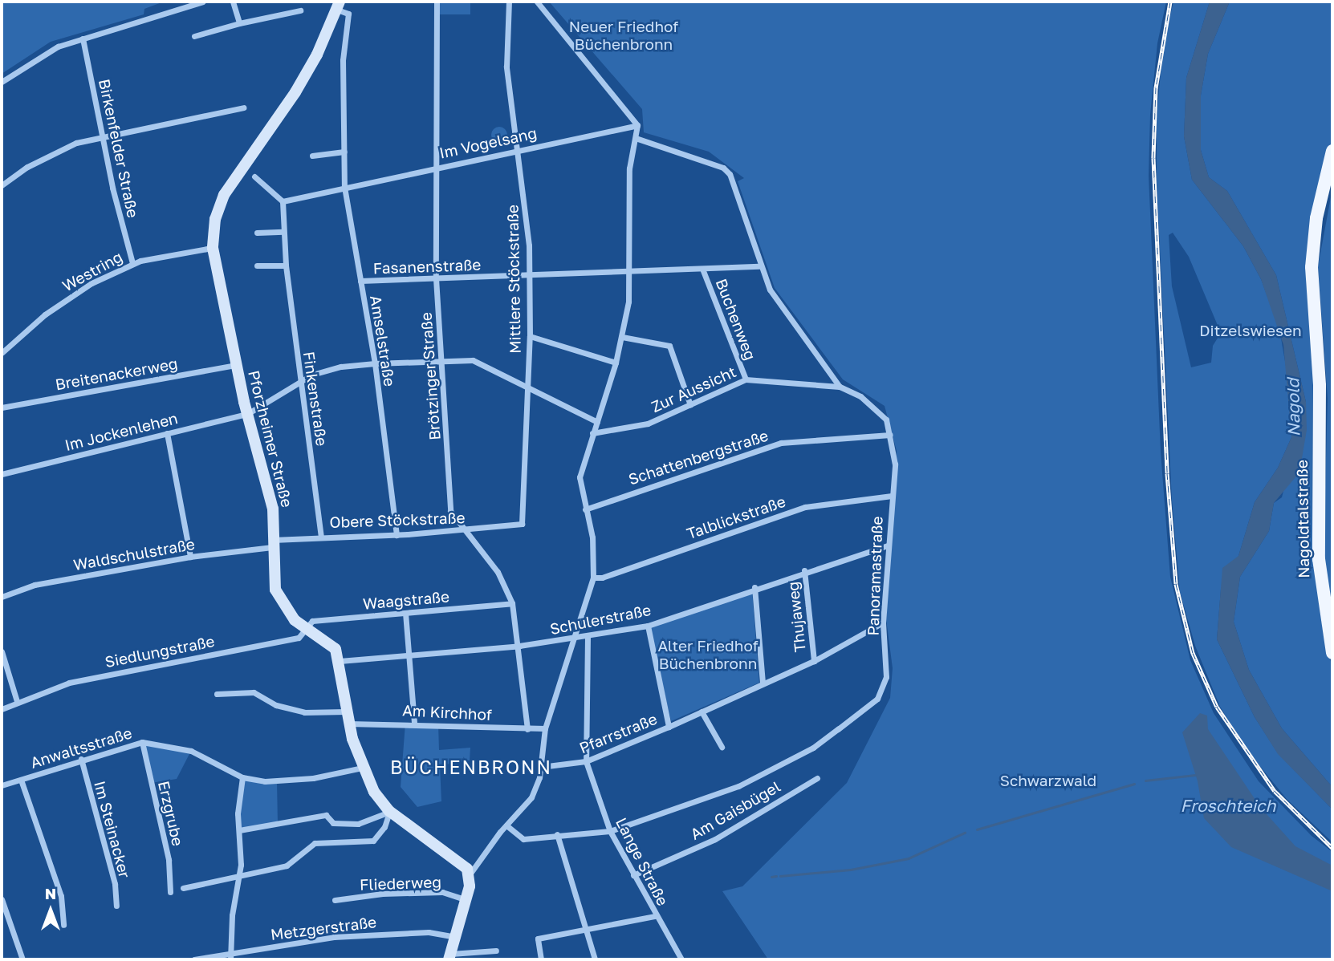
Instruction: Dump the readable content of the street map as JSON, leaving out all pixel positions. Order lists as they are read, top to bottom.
{
  "streets": {
    "main road": ["Pforzheimer Straße", "Nagoldtalstraße"],
    "street": [
      "Im Vogelsang",
      "Birkenfelder Straße",
      "Fasanenstraße",
      "Westring",
      "Mittlere Stöckstraße",
      "Buchenweg",
      "Amselstraße",
      "Breitenackerweg",
      "Brötzinger Straße",
      "Zur Aussicht",
      "Finkenstraße",
      "Im Jockenlehen",
      "Schattenbergstraße",
      "Talblickstraße",
      "Obere Stöckstraße",
      "Waldschulstraße",
      "Panoramastraße",
      "Waagstraße",
      "Thujaweg",
      "Schulerstraße",
      "Siedlungstraße",
      "Am Kirchhof",
      "Pfarrstraße",
      "Anwaltsstraße",
      "Am Gaisbügel",
      "Erzgrube",
      "Im Steinacker",
      "Lange Straße",
      "Fliederweg",
      "Metzgerstraße"
    ]
  },
  "crossings": [
    ["Im Vogelsang", "Mittlere Stöckstraße"],
    ["Im Vogelsang", "Amselstraße"],
    ["Im Vogelsang", "Brötzinger Straße"],
    ["Birkenfelder Straße", "Westring"],
    ["Fasanenstraße", "Mittlere Stöckstraße"],
    ["Fasanenstraße", "Buchenweg"],
    ["Fasanenstraße", "Amselstraße"],
    ["Fasanenstraße", "Brötzinger Straße"],
    ["Fasanenstraße", "Panoramastraße"],
    ["Westring", "Pforzheimer Straße"],
    ["Mittlere Stöckstraße", "Im Jockenlehen"],
    ["Mittlere Stöckstraße", "Obere Stöckstraße"],
    ["Buchenweg", "Zur Aussicht"],
    ["Amselstraße", "Im Jockenlehen"],
    ["Amselstraße", "Pforzheimer Straße"],
    ["Amselstraße", "Obere Stöckstraße"],
    ["Breitenackerweg", "Pforzheimer Straße"],
    ["Brötzinger Straße", "Im Jockenlehen"],
    ["Brötzinger Straße", "Obere Stöckstraße"],
    ["Brötzinger Straße", "Waagstraße"],
    ["Brötzinger Straße", "Schulerstraße"],
    ["Brötzinger Straße", "Am Kirchhof"],
    ["Zur Aussicht", "Panoramastraße"],
    ["Finkenstraße", "Im Jockenlehen"],
    ["Finkenstraße", "Obere Stöckstraße"],
    ["Im Jockenlehen", "Pforzheimer Straße"],
    ["Pforzheimer Straße", "Obere Stöckstraße"],
    ["Pforzheimer Straße", "Waldschulstraße"],
    ["Pforzheimer Straße", "Waagstraße"],
    ["Pforzheimer Straße", "Schulerstraße"],
    ["Pforzheimer Straße", "Siedlungstraße"],
    ["Pforzheimer Straße", "Am Kirchhof"],
    ["Pforzheimer Straße", "Anwaltsstraße"],
    ["Schattenbergstraße", "Panoramastraße"],
    ["Talblickstraße", "Panoramastraße"],
    ["Obere Stöckstraße", "Waldschulstraße"],
    ["Panoramastraße", "Schulerstraße"],
    ["Panoramastraße", "Pfarrstraße"],
    ["Panoramastraße", "Lange Straße"],
    ["Waagstraße", "Siedlungstraße"],
    ["Thujaweg", "Schulerstraße"],
    ["Thujaweg", "Pfarrstraße"],
    ["Schulerstraße", "Lange Straße"],
    ["Pfarrstraße", "Lange Straße"],
    ["Anwaltsstraße", "Erzgrube"],
    ["Anwaltsstraße", "Im Steinacker"],
    ["Am Gaisbügel", "Lange Straße"]
  ],
  "districts": ["BÜCHENBRONN"],
  "water": ["Nagold", "Froschteich"],
  "parks": [
    "Neuer Friedhof Büchenbronn",
    "Ditzelswiesen",
    "Alter Friedhof Büchenbronn",
    "Schwarzwald"
  ],
  "north": "top"
}
